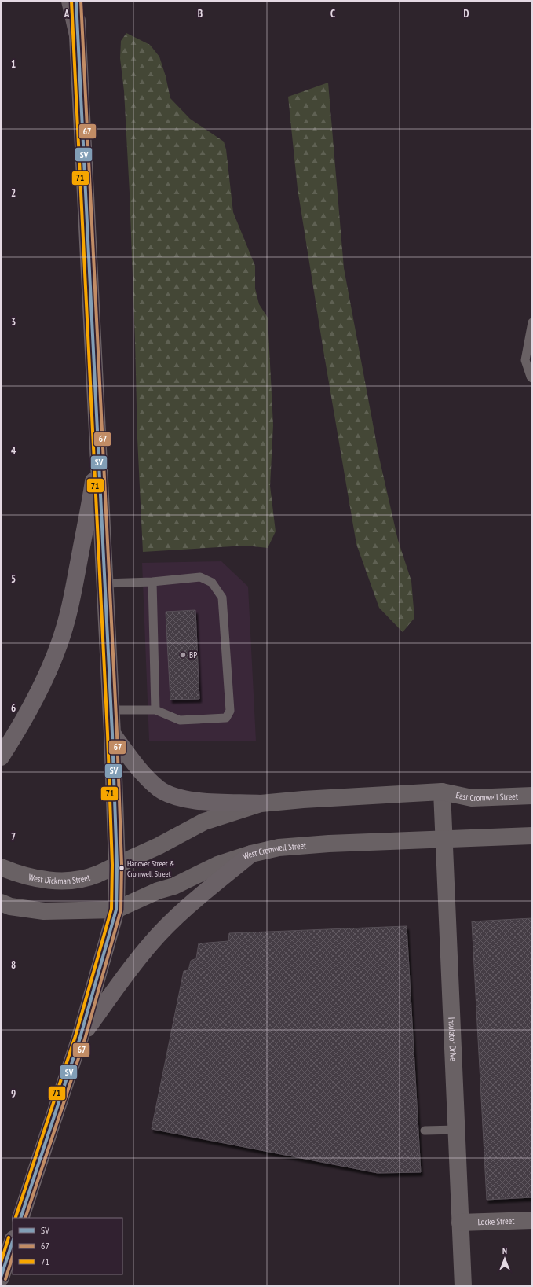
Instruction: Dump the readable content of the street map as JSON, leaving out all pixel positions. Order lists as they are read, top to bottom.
{
  "streets": {
    "street": [
      "East Cromwell Street",
      "West Cromwell Street",
      "West Dickman Street",
      "Insulator Drive",
      "Locke Street"
    ]
  },
  "crossings": [
    ["East Cromwell Street", "Insulator Drive"],
    ["West Cromwell Street", "Insulator Drive"],
    ["Insulator Drive", "Locke Street"]
  ],
  "places": ["BP", "Hanover Street & Cromwell Street"],
  "lines": ["transit line SV", "transit line 67", "transit line 71"],
  "legend": ["SV", "67", "71"],
  "north": "top",
  "grid": {
    "columns": [
      "A",
      "B",
      "C",
      "D"
    ],
    "rows": [
      "1",
      "2",
      "3",
      "4",
      "5",
      "6",
      "7",
      "8",
      "9"
    ]
  }
}
